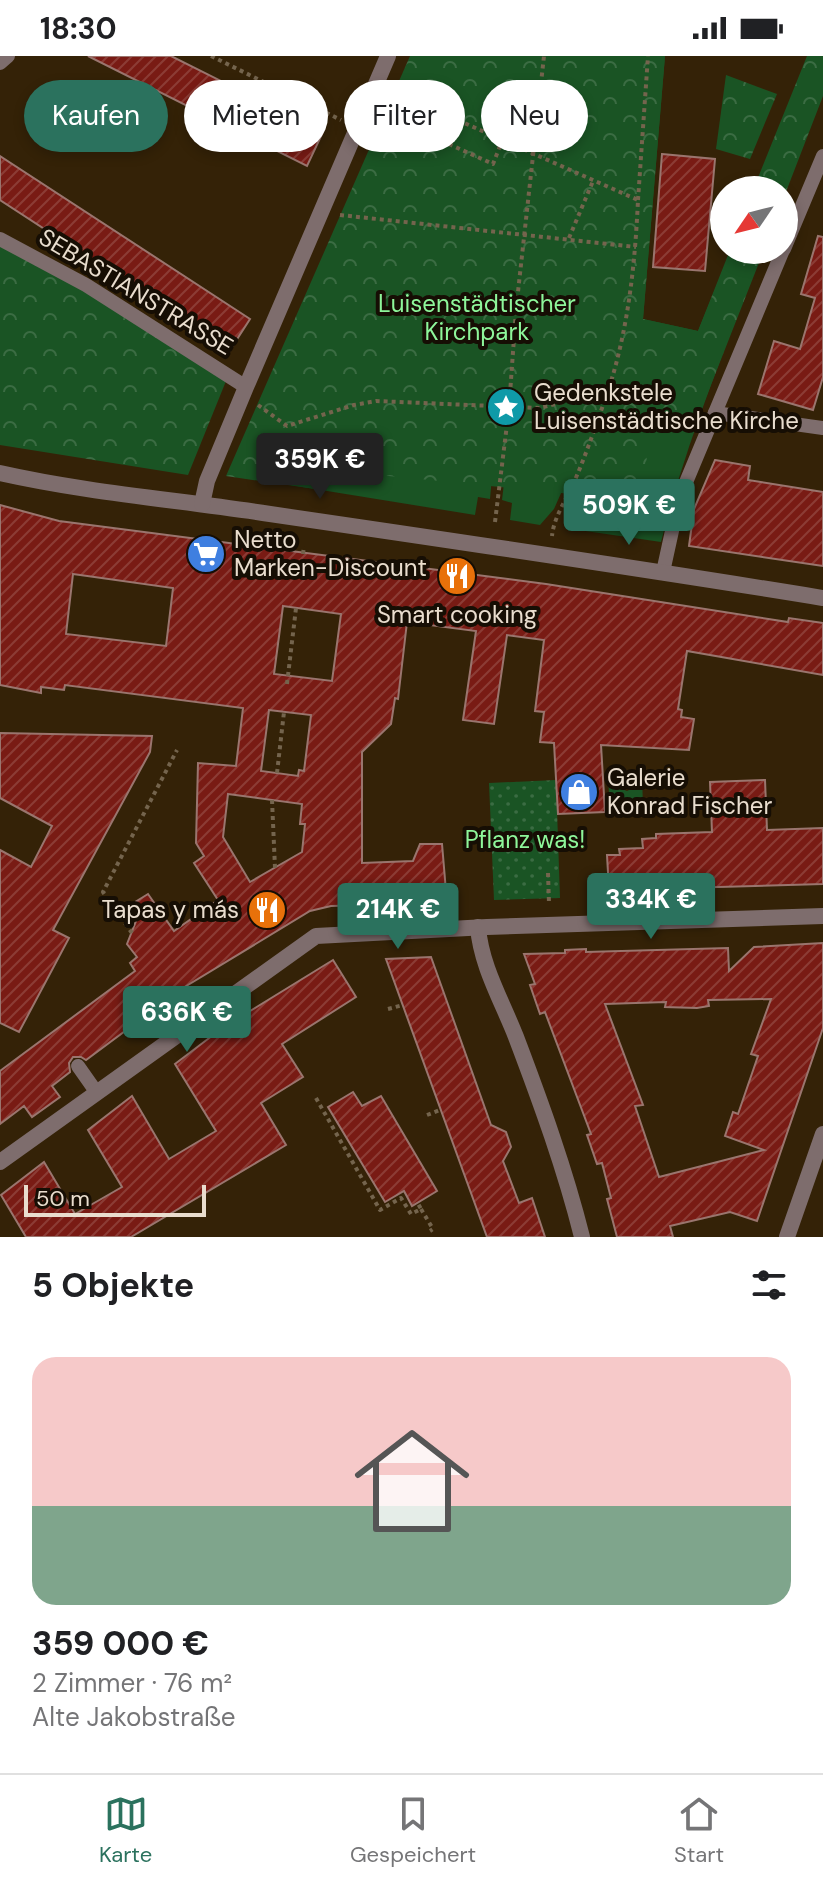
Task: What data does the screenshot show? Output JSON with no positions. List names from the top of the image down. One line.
{"streets":{"street":["SEBASTIANSTRASSE"]},"parks":["Luisenstädtischer Kirchpark","Pflanz was!"],"places":{"place":["Gedenkstele Luisenstädtische Kirche"],"supermarket":["Netto Marken-Discount"],"restaurant":["Smart cooking","Tapas y más"],"shop":["Galerie Konrad Fischer"]},"scale_bar":"50 m","north":"bottom left","page":{"status":"18:30","chip":["Kaufen","Mieten","Filter","Neu"],"price":["359K €","509K €","334K €","214K €","636K €"],"scale":"50 m","heading":"5 Objekte","list":[{"name":"359 000 €","note":"2 Zimmer · 76 m² · Alte Jakobstraße"}],"tabs":["Karte","Gespeichert","Start"]}}
